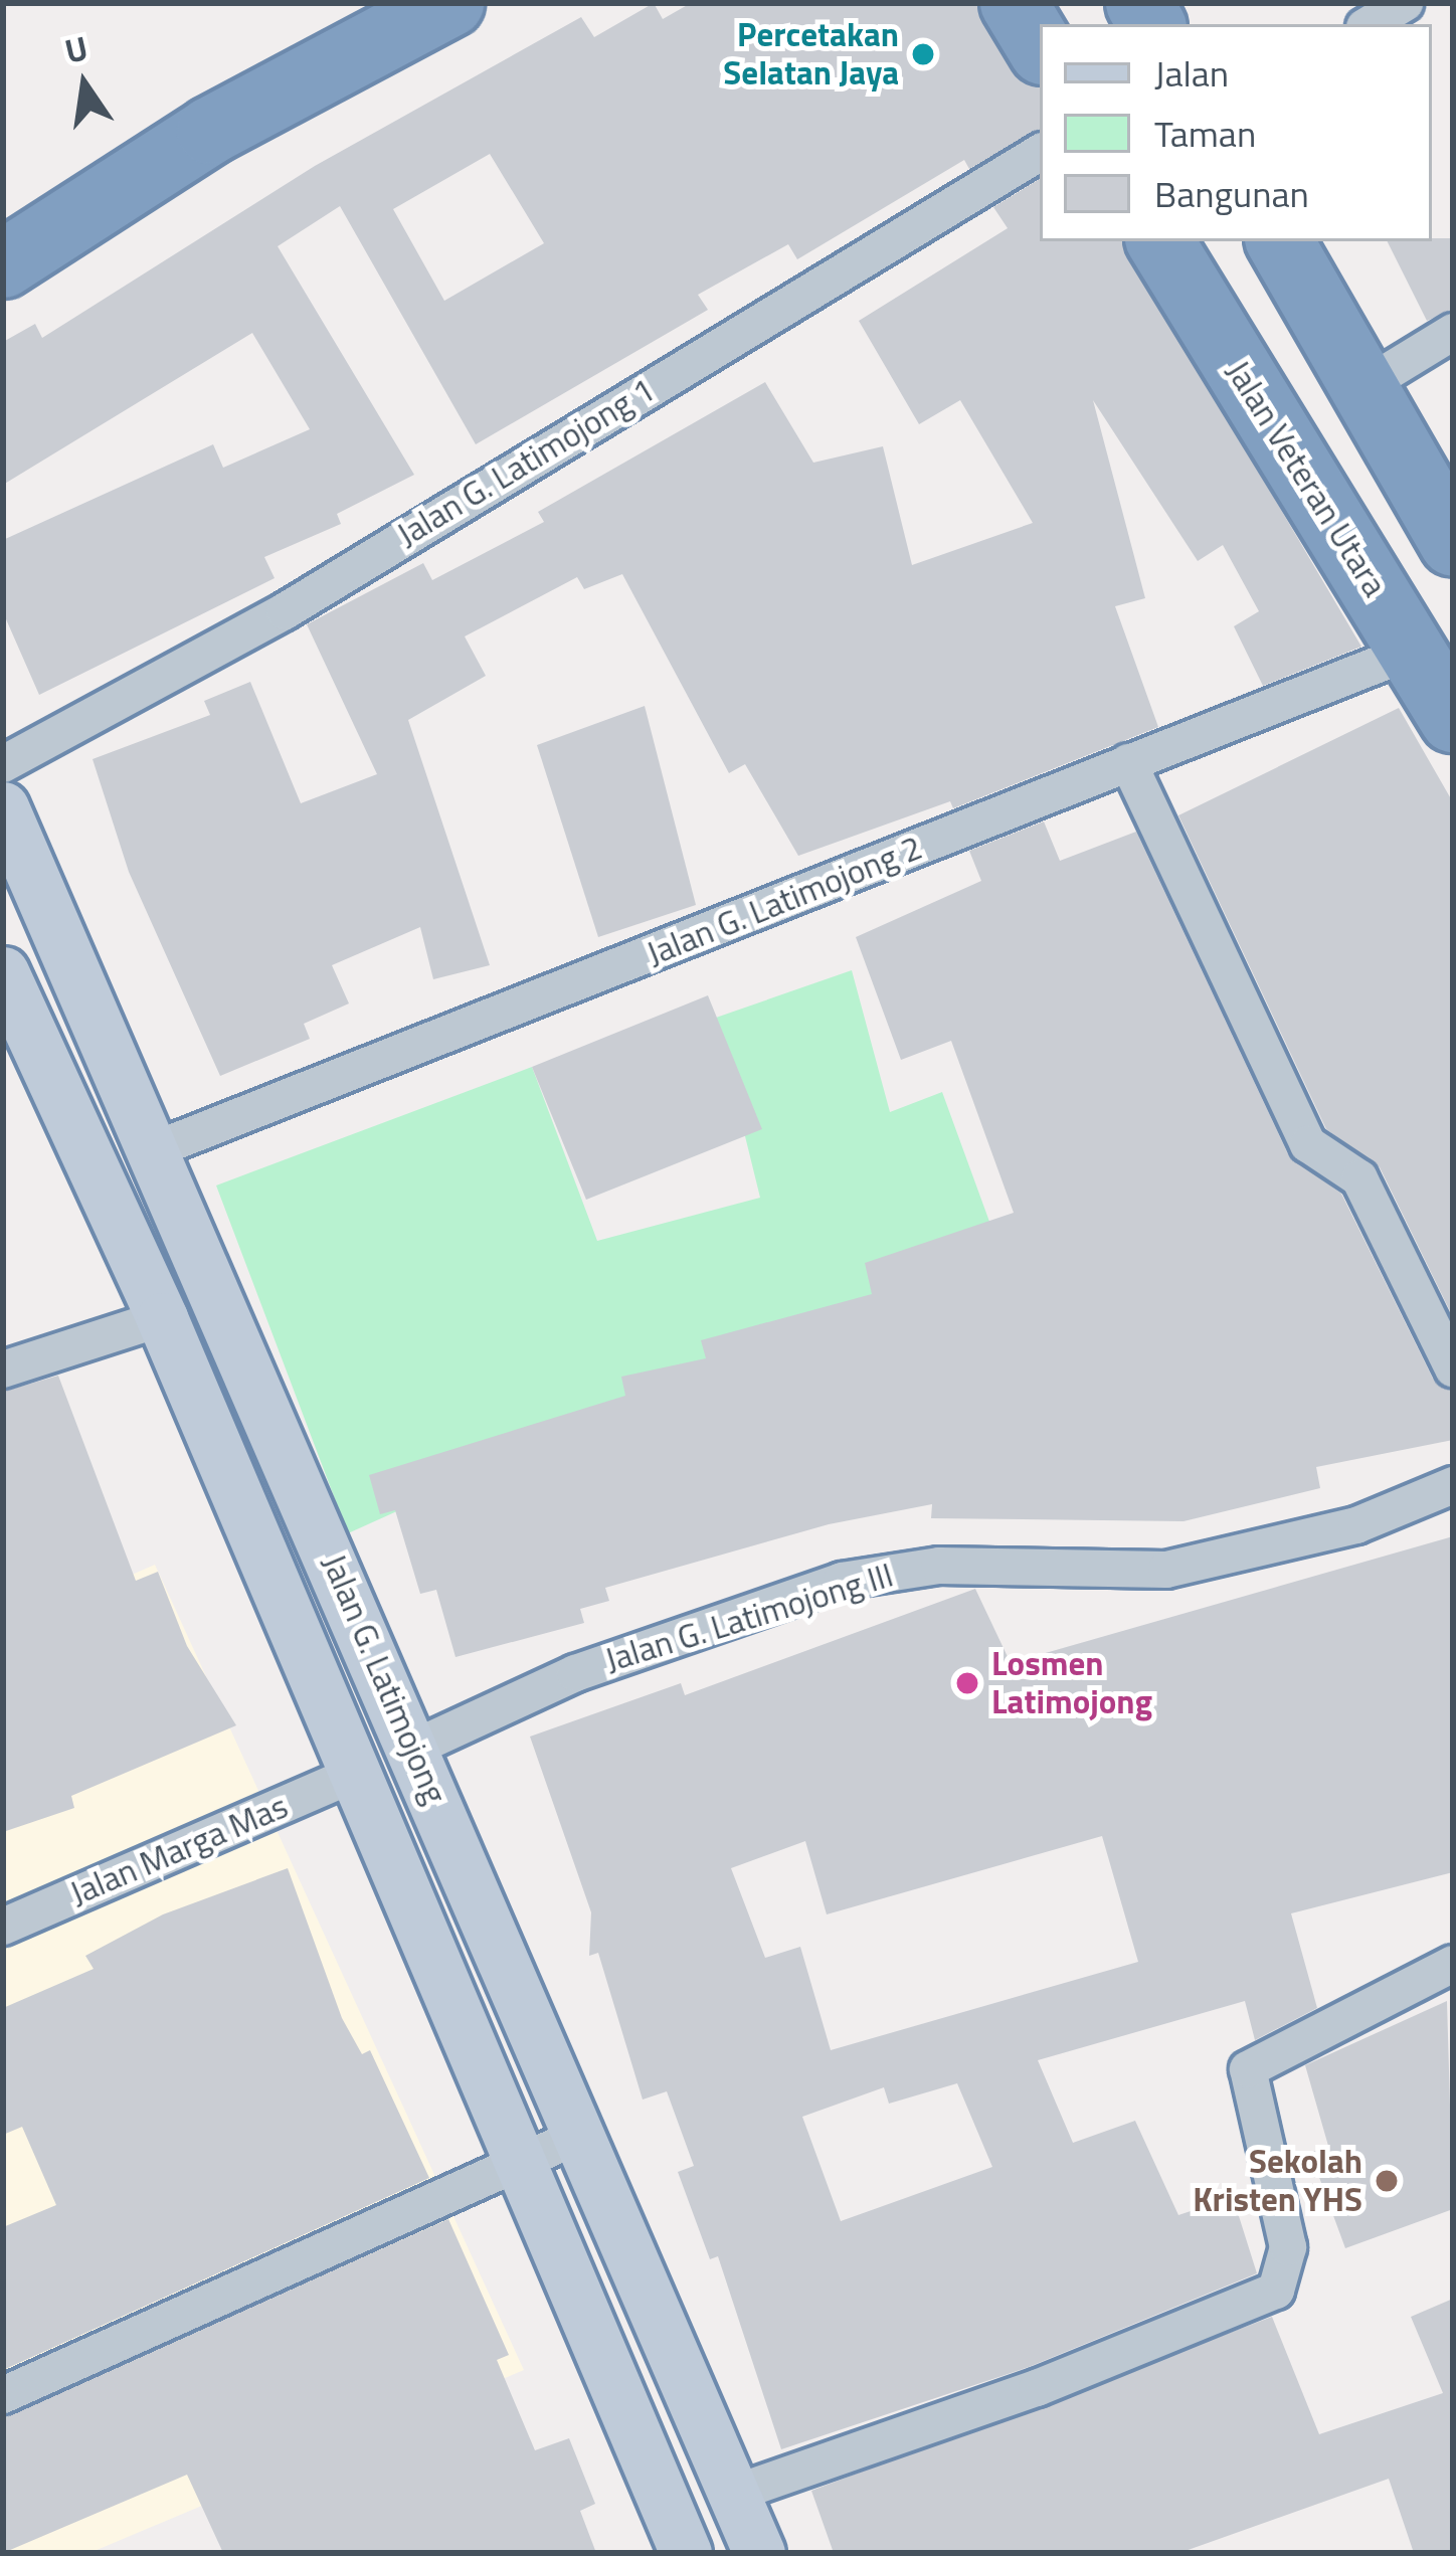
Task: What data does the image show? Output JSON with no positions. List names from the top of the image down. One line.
{"streets":{"highway":["Jalan Veteran Utara"],"main road":["Jalan G. Latimojong"],"street":["Jalan G. Latimojong 1","Jalan G. Latimojong 2","Jalan G. Latimojong III","Jalan Marga Mas"]},"crossings":[["Jalan Veteran Utara","Jalan G. Latimojong 2"],["Jalan G. Latimojong 2","Jalan G. Latimojong"],["Jalan G. Latimojong III","Jalan G. Latimojong"],["Jalan G. Latimojong","Jalan Marga Mas"]],"places":["Percetakan Selatan Jaya","Losmen Latimojong","Sekolah Kristen YHS"],"legend":["Jalan","Taman","Bangunan"],"north":"top"}
